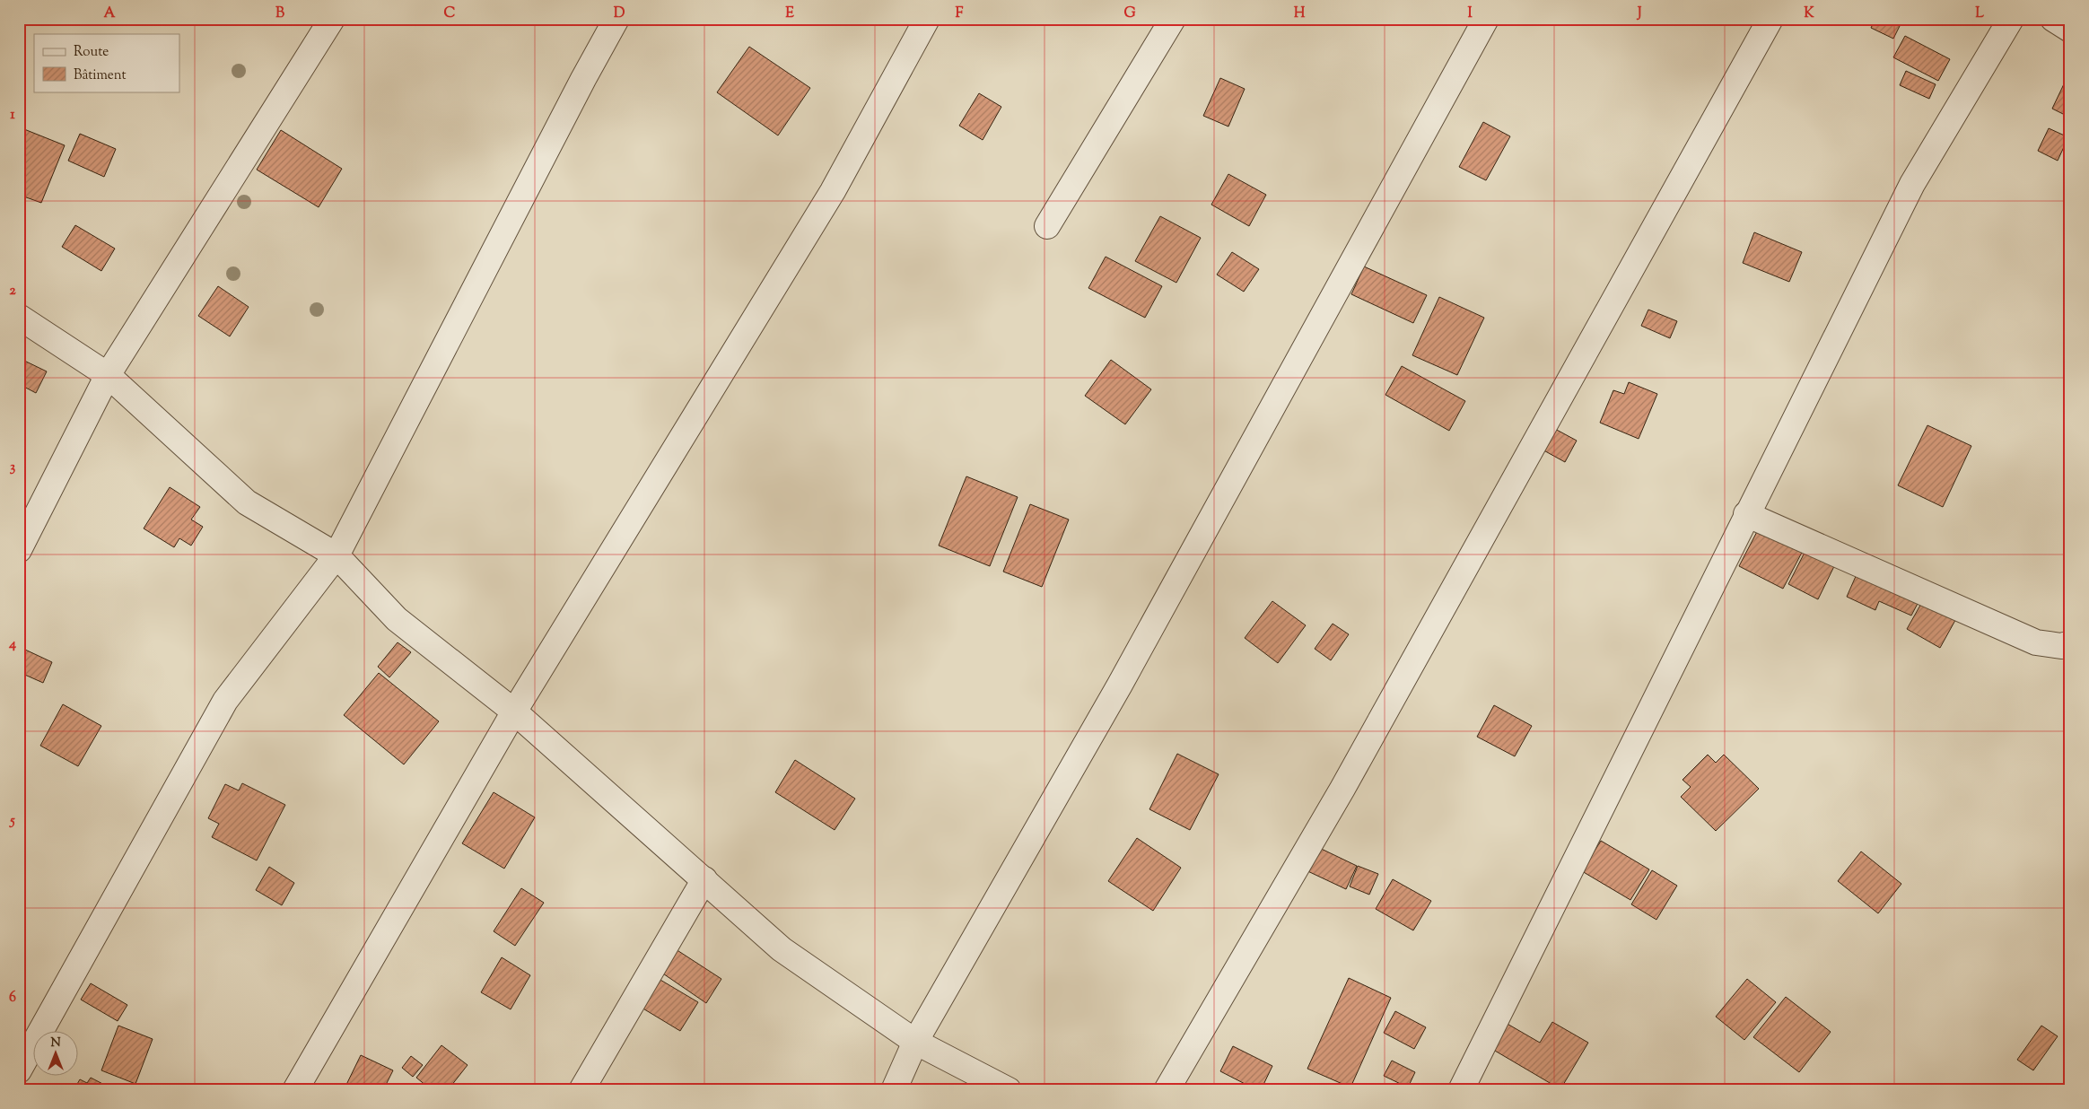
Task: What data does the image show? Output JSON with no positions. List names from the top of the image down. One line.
{"legend":["Route","Bâtiment"],"north":"top","grid":{"columns":["A","B","C","D","E","F","G","H","I","J","K","L"],"rows":["1","2","3","4","5","6"]}}
